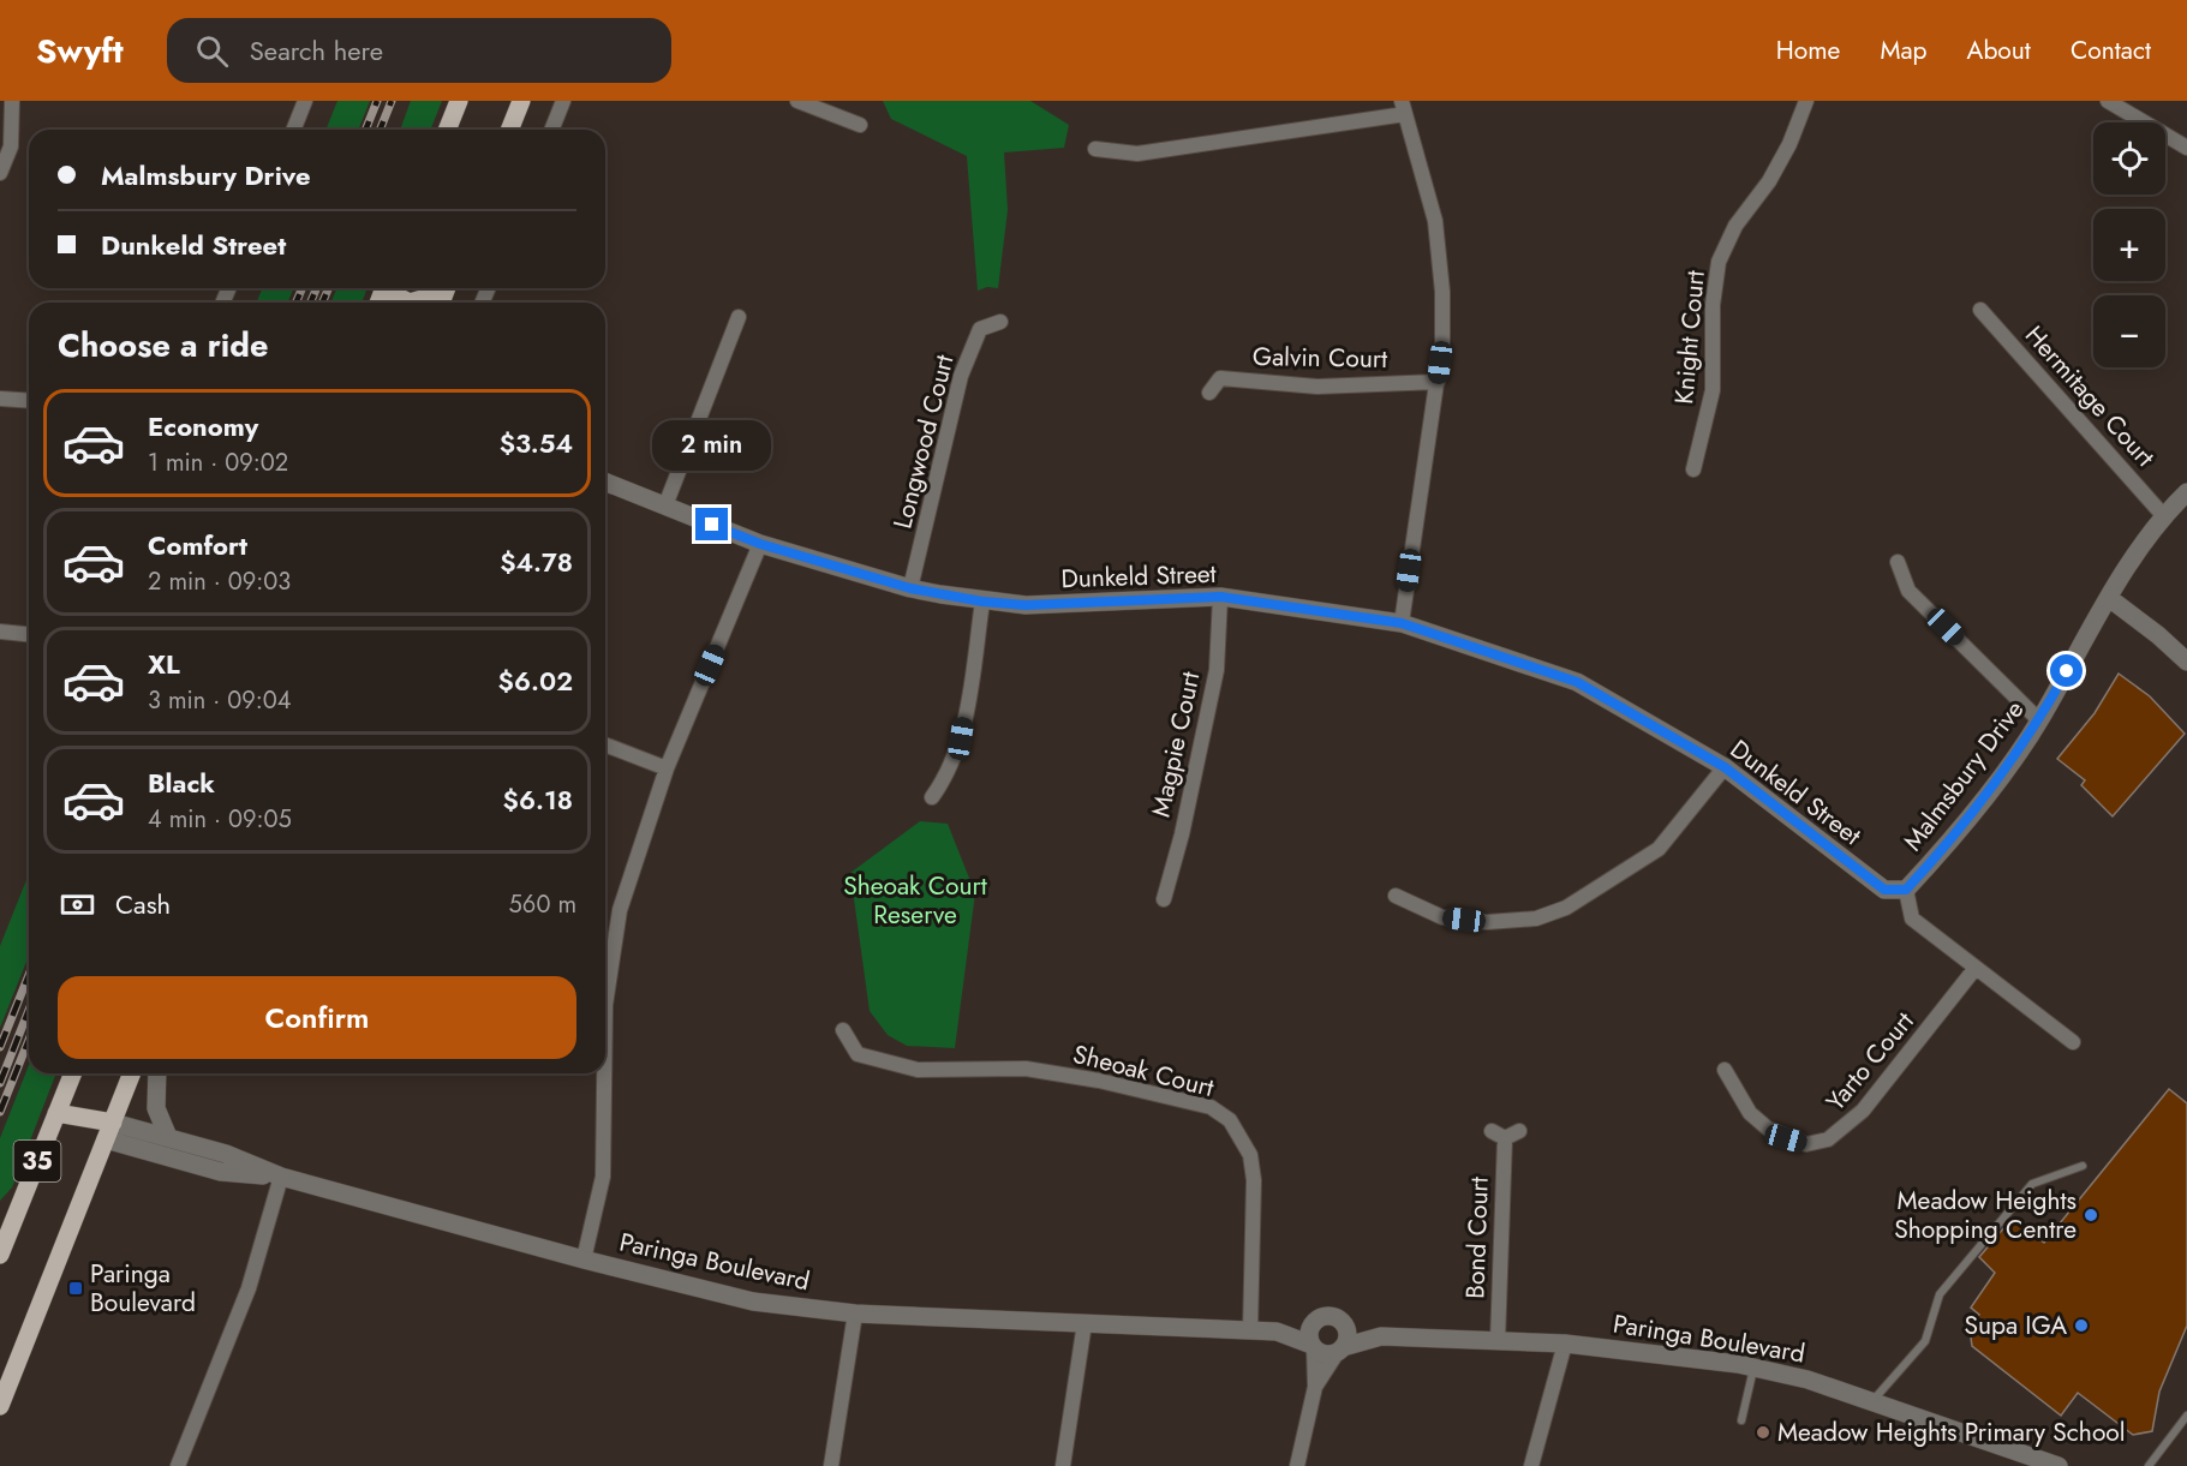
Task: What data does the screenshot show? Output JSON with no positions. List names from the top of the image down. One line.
{"streets":{"main road":["35"],"street":["Knight Court","Galvin Court","Hermitage Court","Longwood Court","Dunkeld Street","Magpie Court","Malmsbury Drive","Yarto Court","Sheoak Court","Bond Court","Paringa Boulevard"]},"crossings":[["Hermitage Court","Malmsbury Drive"],["Longwood Court","Dunkeld Street"],["Dunkeld Street","Magpie Court"],["Dunkeld Street","Malmsbury Drive"],["Sheoak Court","Paringa Boulevard"],["35","Paringa Boulevard"],["Bond Court","Paringa Boulevard"]],"parks":["Sheoak Court Reserve"],"places":{"other":["Meadow Heights Shopping Centre","Supa IGA","Meadow Heights Primary School"],"transit":["Paringa Boulevard"]},"page":{"header":"Swyft","search":"Search here","nav":["Home","Map","About","Contact"],"map_buttons":["+","−"],"banner":["Malmsbury Drive","Dunkeld Street"],"heading":"Choose a ride","list":[{"name":"Economy","note":"1 min · 09:02","value":"$3.54"},{"name":"Comfort","note":"2 min · 09:03","value":"$4.78"},{"name":"XL","note":"3 min · 09:04","value":"$6.02"},{"name":"Black","note":"4 min · 09:05","value":"$6.18"}],"bubble":"2 min","pay":["Cash","560 m"],"buttons":"Confirm"}}
